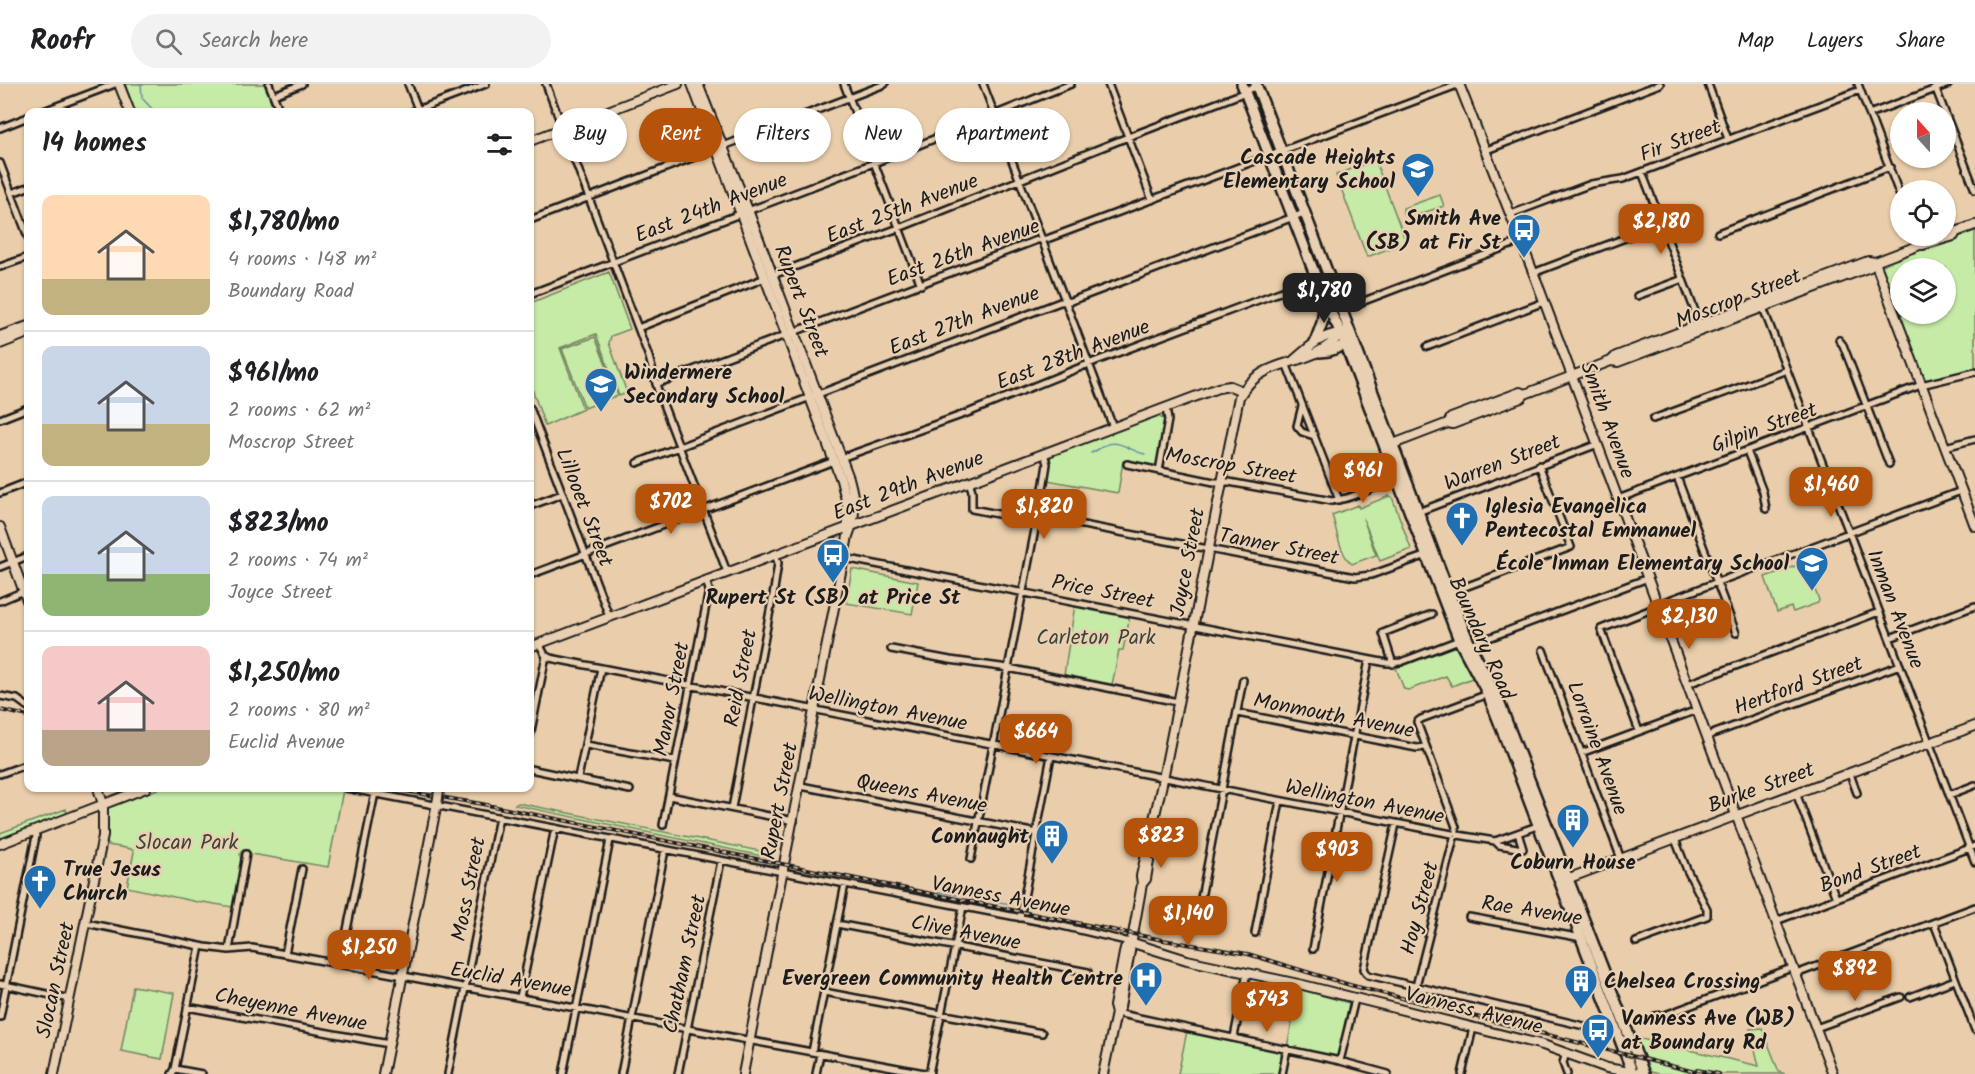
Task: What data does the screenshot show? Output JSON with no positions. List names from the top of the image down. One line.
{"streets":{"main road":["Boundary Road"],"street":["Fir Street","East 24th Avenue","East 25th Avenue","East 26th Avenue","Moscrop Street","Rupert Street","East 27th Avenue","East 28th Avenue","Smith Avenue","Gilpin Street","Warren Street","East 29th Avenue","Lillooet Street","Tanner Street","Joyce Street","Price Street","Inman Avenue","Reid Street","Hertford Street","Manor Street","Wellington Avenue","Monmouth Avenue","Lorraine Avenue","Burke Street","Queens Avenue","Bond Street","Moss Street","Vanness Avenue","Hoy Street","Rae Avenue","Clive Avenue","Chatham Street","Euclid Avenue","Slocan Street","Cheyenne Avenue"]},"crossings":[["Fir Street","Smith Avenue"],["East 24th Avenue","Rupert Street"],["East 25th Avenue","Rupert Street"],["East 25th Avenue","Boundary Road"],["East 26th Avenue","Rupert Street"],["East 26th Avenue","Smith Avenue"],["East 26th Avenue","Boundary Road"],["Moscrop Street","Smith Avenue"],["Moscrop Street","Joyce Street"],["Moscrop Street","Inman Avenue"],["Moscrop Street","Boundary Road"],["Rupert Street","East 27th Avenue"],["Rupert Street","East 28th Avenue"],["Rupert Street","East 29th Avenue"],["Rupert Street","Price Street"],["Rupert Street","Wellington Avenue"],["Rupert Street","Queens Avenue"],["Rupert Street","Vanness Avenue"],["Rupert Street","Euclid Avenue"],["East 27th Avenue","Boundary Road"],["East 28th Avenue","Lillooet Street"],["East 28th Avenue","Boundary Road"],["Smith Avenue","Gilpin Street"],["Smith Avenue","Warren Street"],["Smith Avenue","Hertford Street"],["Smith Avenue","Burke Street"],["Smith Avenue","Bond Street"],["Gilpin Street","Inman Avenue"],["Warren Street","Boundary Road"],["East 29th Avenue","Lillooet Street"],["East 29th Avenue","Tanner Street"],["East 29th Avenue","Joyce Street"],["East 29th Avenue","Reid Street"],["East 29th Avenue","Manor Street"],["Tanner Street","Joyce Street"],["Tanner Street","Boundary Road"],["Joyce Street","Price Street"],["Joyce Street","Wellington Avenue"],["Joyce Street","Vanness Avenue"],["Inman Avenue","Hertford Street"],["Inman Avenue","Burke Street"],["Inman Avenue","Bond Street"],["Boundary Road","Wellington Avenue"],["Boundary Road","Monmouth Avenue"],["Boundary Road","Burke Street"],["Boundary Road","Vanness Avenue"],["Boundary Road","Rae Avenue"],["Reid Street","Wellington Avenue"],["Manor Street","Wellington Avenue"],["Wellington Avenue","Vanness Avenue"],["Wellington Avenue","Hoy Street"],["Lorraine Avenue","Burke Street"],["Moss Street","Vanness Avenue"],["Moss Street","Euclid Avenue"],["Vanness Avenue","Hoy Street"],["Vanness Avenue","Chatham Street"],["Chatham Street","Euclid Avenue"],["Euclid Avenue","Slocan Street"]],"parks":["Carleton Park","Slocan Park"],"places":{"school or university":["Cascade Heights Elementary School","Windermere Secondary School","École Inman Elementary School"],"bus stop":["Smith Ave (SB) at Fir St","Rupert St (SB) at Price St","Vanness Ave (WB) at Boundary Rd"],"church":["Iglesia Evangelica Pentecostal Emmanuel","True Jesus Church"],"building":["Coburn House","Connaught","Chelsea Crossing"],"hospital":["Evergreen Community Health Centre"]},"north":"top","page":{"header":"Roofr","search":"Search here","nav":["Map","Layers","Share"],"chip":["Buy","Rent","Filters","New","Apartment"],"heading":"14 homes","list":[{"name":"$1,780/mo","note":"4 rooms · 148 m² · Boundary Road"},{"name":"$961/mo","note":"2 rooms · 62 m² · Moscrop Street"},{"name":"$823/mo","note":"2 rooms · 74 m² · Joyce Street"},{"name":"$1,250/mo","note":"2 rooms · 80 m² · Euclid Avenue"}],"price":["$2,180","$1,780","$961","$1,460","$702","$1,820","$2,130","$664","$823","$903","$1,140","$1,250","$892","$743"]}}
